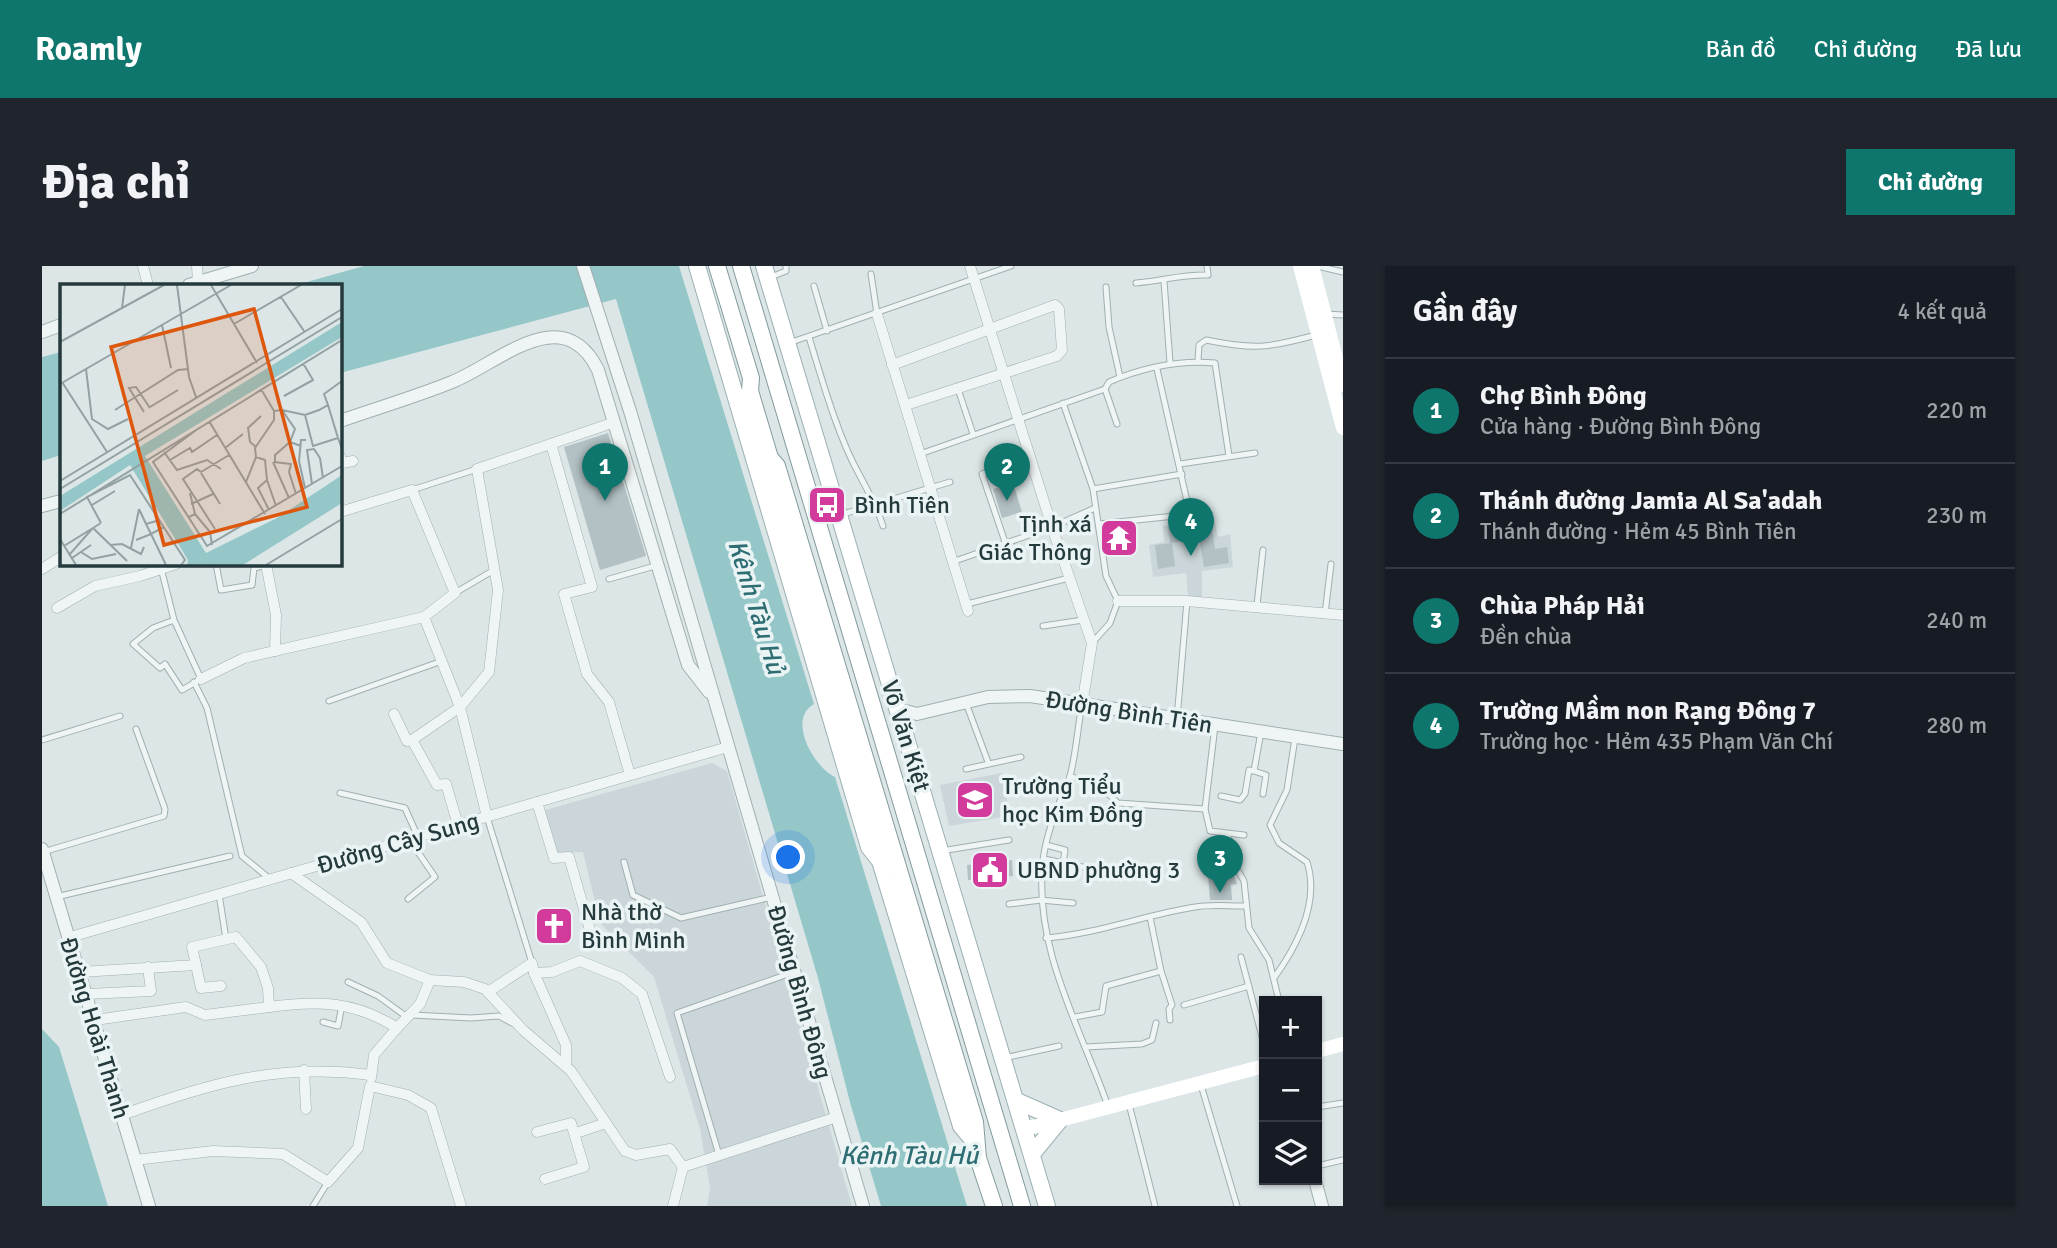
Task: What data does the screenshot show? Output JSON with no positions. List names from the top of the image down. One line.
{"streets":{"main road":["Võ Văn Kiệt"],"street":["Đường Bình Tiên","Đường Cây Sung","Đường Bình Đông","Đường Hoài Thanh"]},"crossings":[["Đường Bình Tiên","Võ Văn Kiệt"],["Đường Cây Sung","Đường Bình Đông"],["Đường Cây Sung","Đường Hoài Thanh"]],"water":["Kênh Tàu Hủ"],"places":{"bus stop":["Bình Tiên"],"temple":["Tịnh xá Giác Thông"],"school or university":["Trường Tiểu học Kim Đồng"],"public building":["UBND phường 3"],"church":["Nhà thờ Bình Minh"]},"page":{"header":"Roamly","nav":["Bản đồ","Chỉ đường","Đã lưu"],"buttons":"Chỉ đường","title":"Địa chỉ","heading":["Gần đây","4 kết quả"],"list":[{"mark":"1","name":"Chợ Bình Đông","note":"Cửa hàng · Đường Bình Đông","value":"220 m"},{"mark":"2","name":"Thánh đường Jamia Al Sa'adah","note":"Thánh đường · Hẻm 45 Bình Tiên","value":"230 m"},{"mark":"3","name":"Chùa Pháp Hải","note":"Đền chùa","value":"240 m"},{"mark":"4","name":"Trường Mầm non Rạng Đông 7","note":"Trường học · Hẻm 435 Phạm Văn Chí","value":"280 m"}],"pins":["1","2","4","3"],"map_buttons":["+","−"]}}
